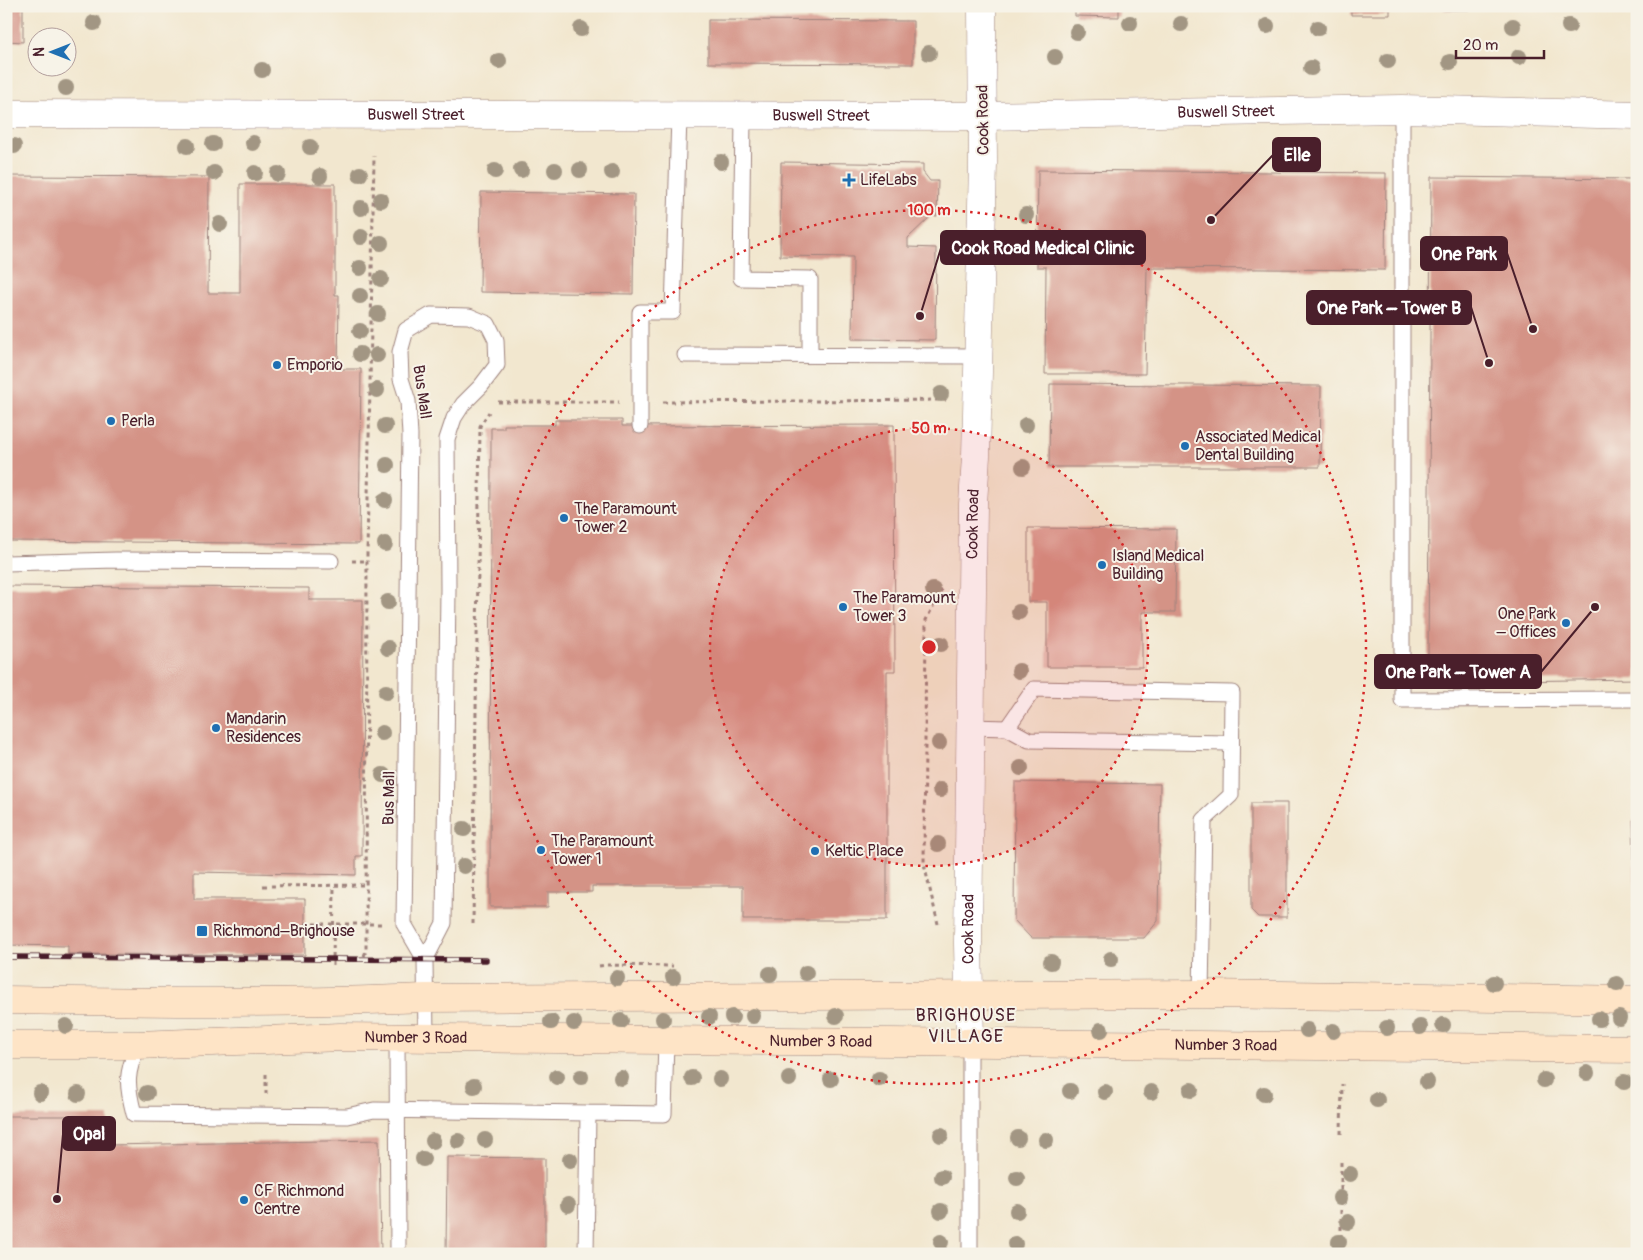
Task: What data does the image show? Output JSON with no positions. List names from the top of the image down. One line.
{"streets":{"main road":["Number 3 Road"],"street":["Buswell Street","Cook Road"],"lane":["Bus Mall"]},"crossings":[["Buswell Street","Cook Road"],["Cook Road","Number 3 Road"],["Bus Mall","Number 3 Road"]],"districts":["BRIGHOUSE VILLAGE"],"places":{"health":["LifeLabs"],"other":["Elle","Cook Road Medical Clinic","One Park","One Park – Tower B","Emporio","Perla","Associated Medical Dental Building","The Paramount Tower 2","Island Medical Building","The Paramount Tower 3","One Park – Tower A","One Park – Offices","Mandarin Residences","The Paramount Tower 1","Keltic Place","Opal","CF Richmond Centre"],"transit":["Richmond–Brighouse"]},"scale_bar":"20 m","north":"left","rings":["100 m","50 m"]}
